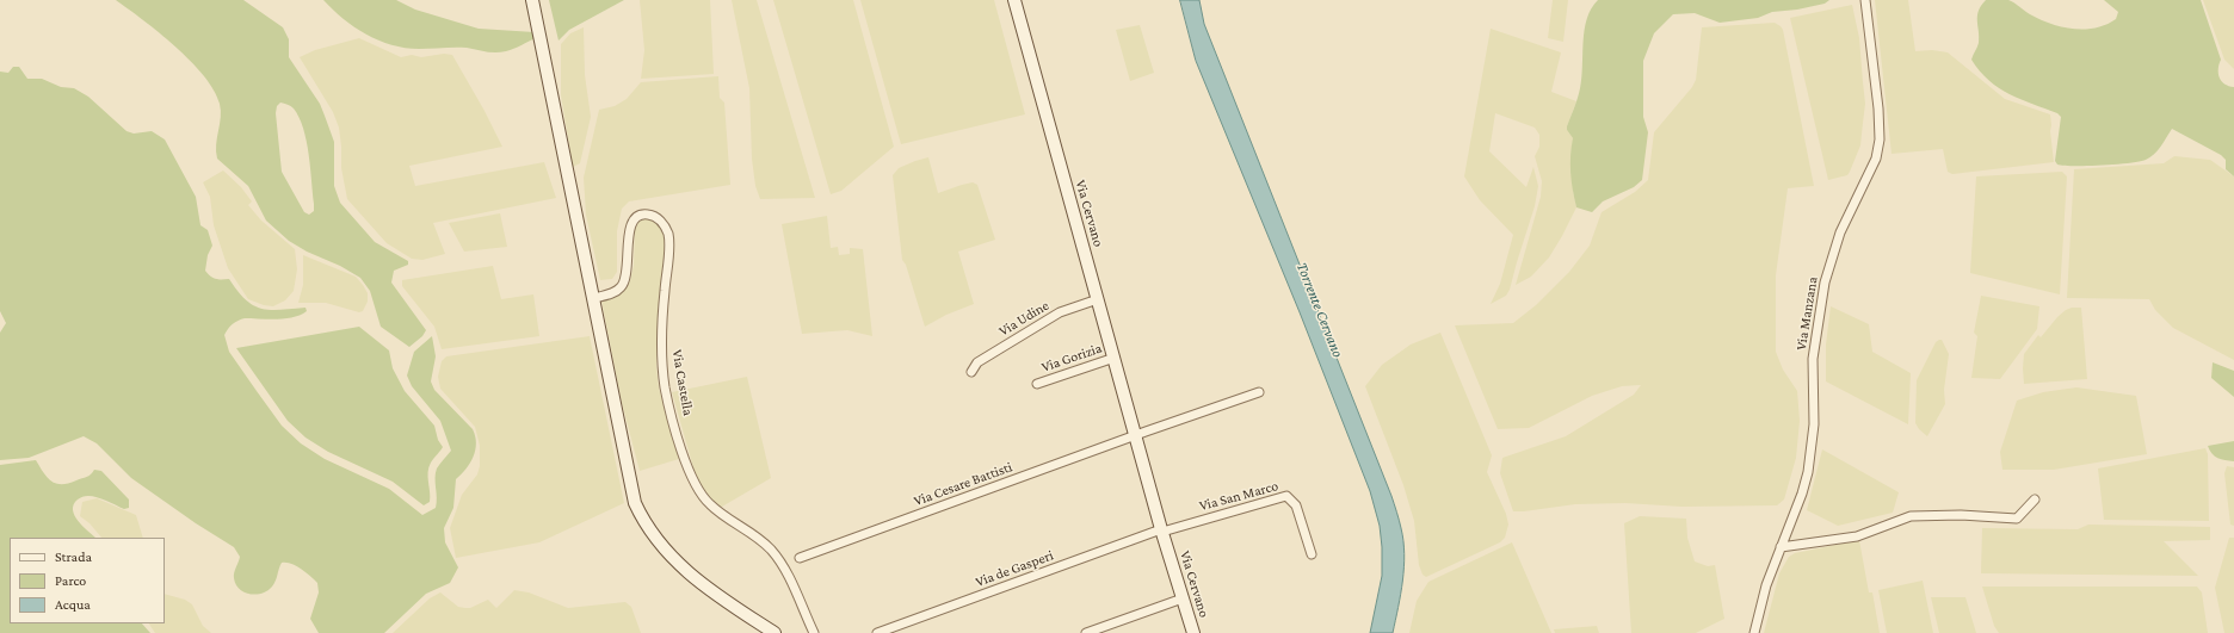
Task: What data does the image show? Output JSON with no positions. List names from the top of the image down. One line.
{"streets":{"main road":["Via Cervano"],"street":["Via Manzana","Via Udine","Via Gorizia","Via Castella","Via Cesare Battisti","Via San Marco","Via de Gasperi"]},"crossings":[["Via Cervano","Via Udine"],["Via Cervano","Via Gorizia"],["Via Cervano","Via Cesare Battisti"],["Via Cervano","Via San Marco"],["Via Cervano","Via de Gasperi"],["Via San Marco","Via de Gasperi"]],"water":["Torrente Cervano"],"legend":["Strada","Parco","Acqua"]}
